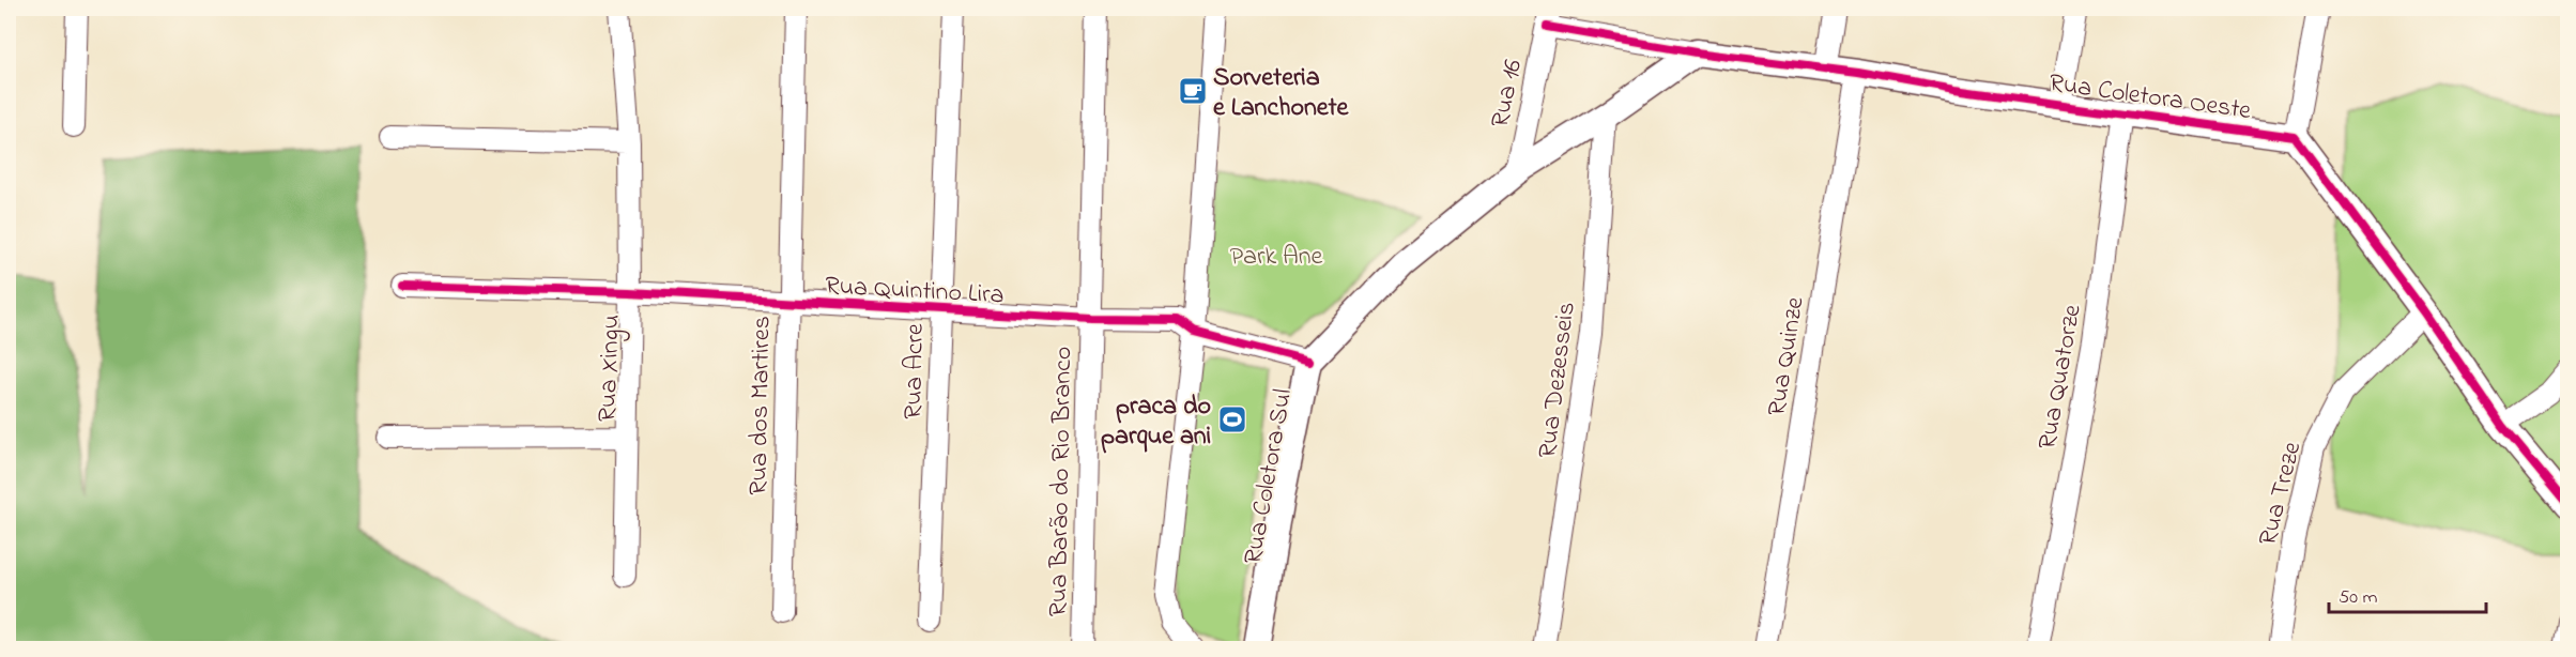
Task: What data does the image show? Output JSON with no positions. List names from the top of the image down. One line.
{"streets":{"street":["Rua 16","Rua Coletora Oeste","Rua Quintino Lira","Rua Quinze","Rua Xingu","Rua Acre","Rua Quatorze","Rua Dezesseis","Rua dos Martires","Rua Coletora Sul","Rua Barão do Rio Branco","Rua Treze"]},"crossings":[["Rua 16","Rua Coletora Oeste"],["Rua 16","Rua Coletora Sul"],["Rua Coletora Oeste","Rua Quinze"],["Rua Coletora Oeste","Rua Quatorze"],["Rua Coletora Oeste","Rua Coletora Sul"],["Rua Quintino Lira","Rua Xingu"],["Rua Quintino Lira","Rua Acre"],["Rua Quintino Lira","Rua dos Martires"],["Rua Quintino Lira","Rua Coletora Sul"],["Rua Quintino Lira","Rua Barão do Rio Branco"],["Rua Dezesseis","Rua Coletora Sul"]],"parks":["Park Ane"],"places":{"cafe":["Sorveteria e Lanchonete"],"sports":["praca do parque ani"]},"scale_bar":"50 m"}
